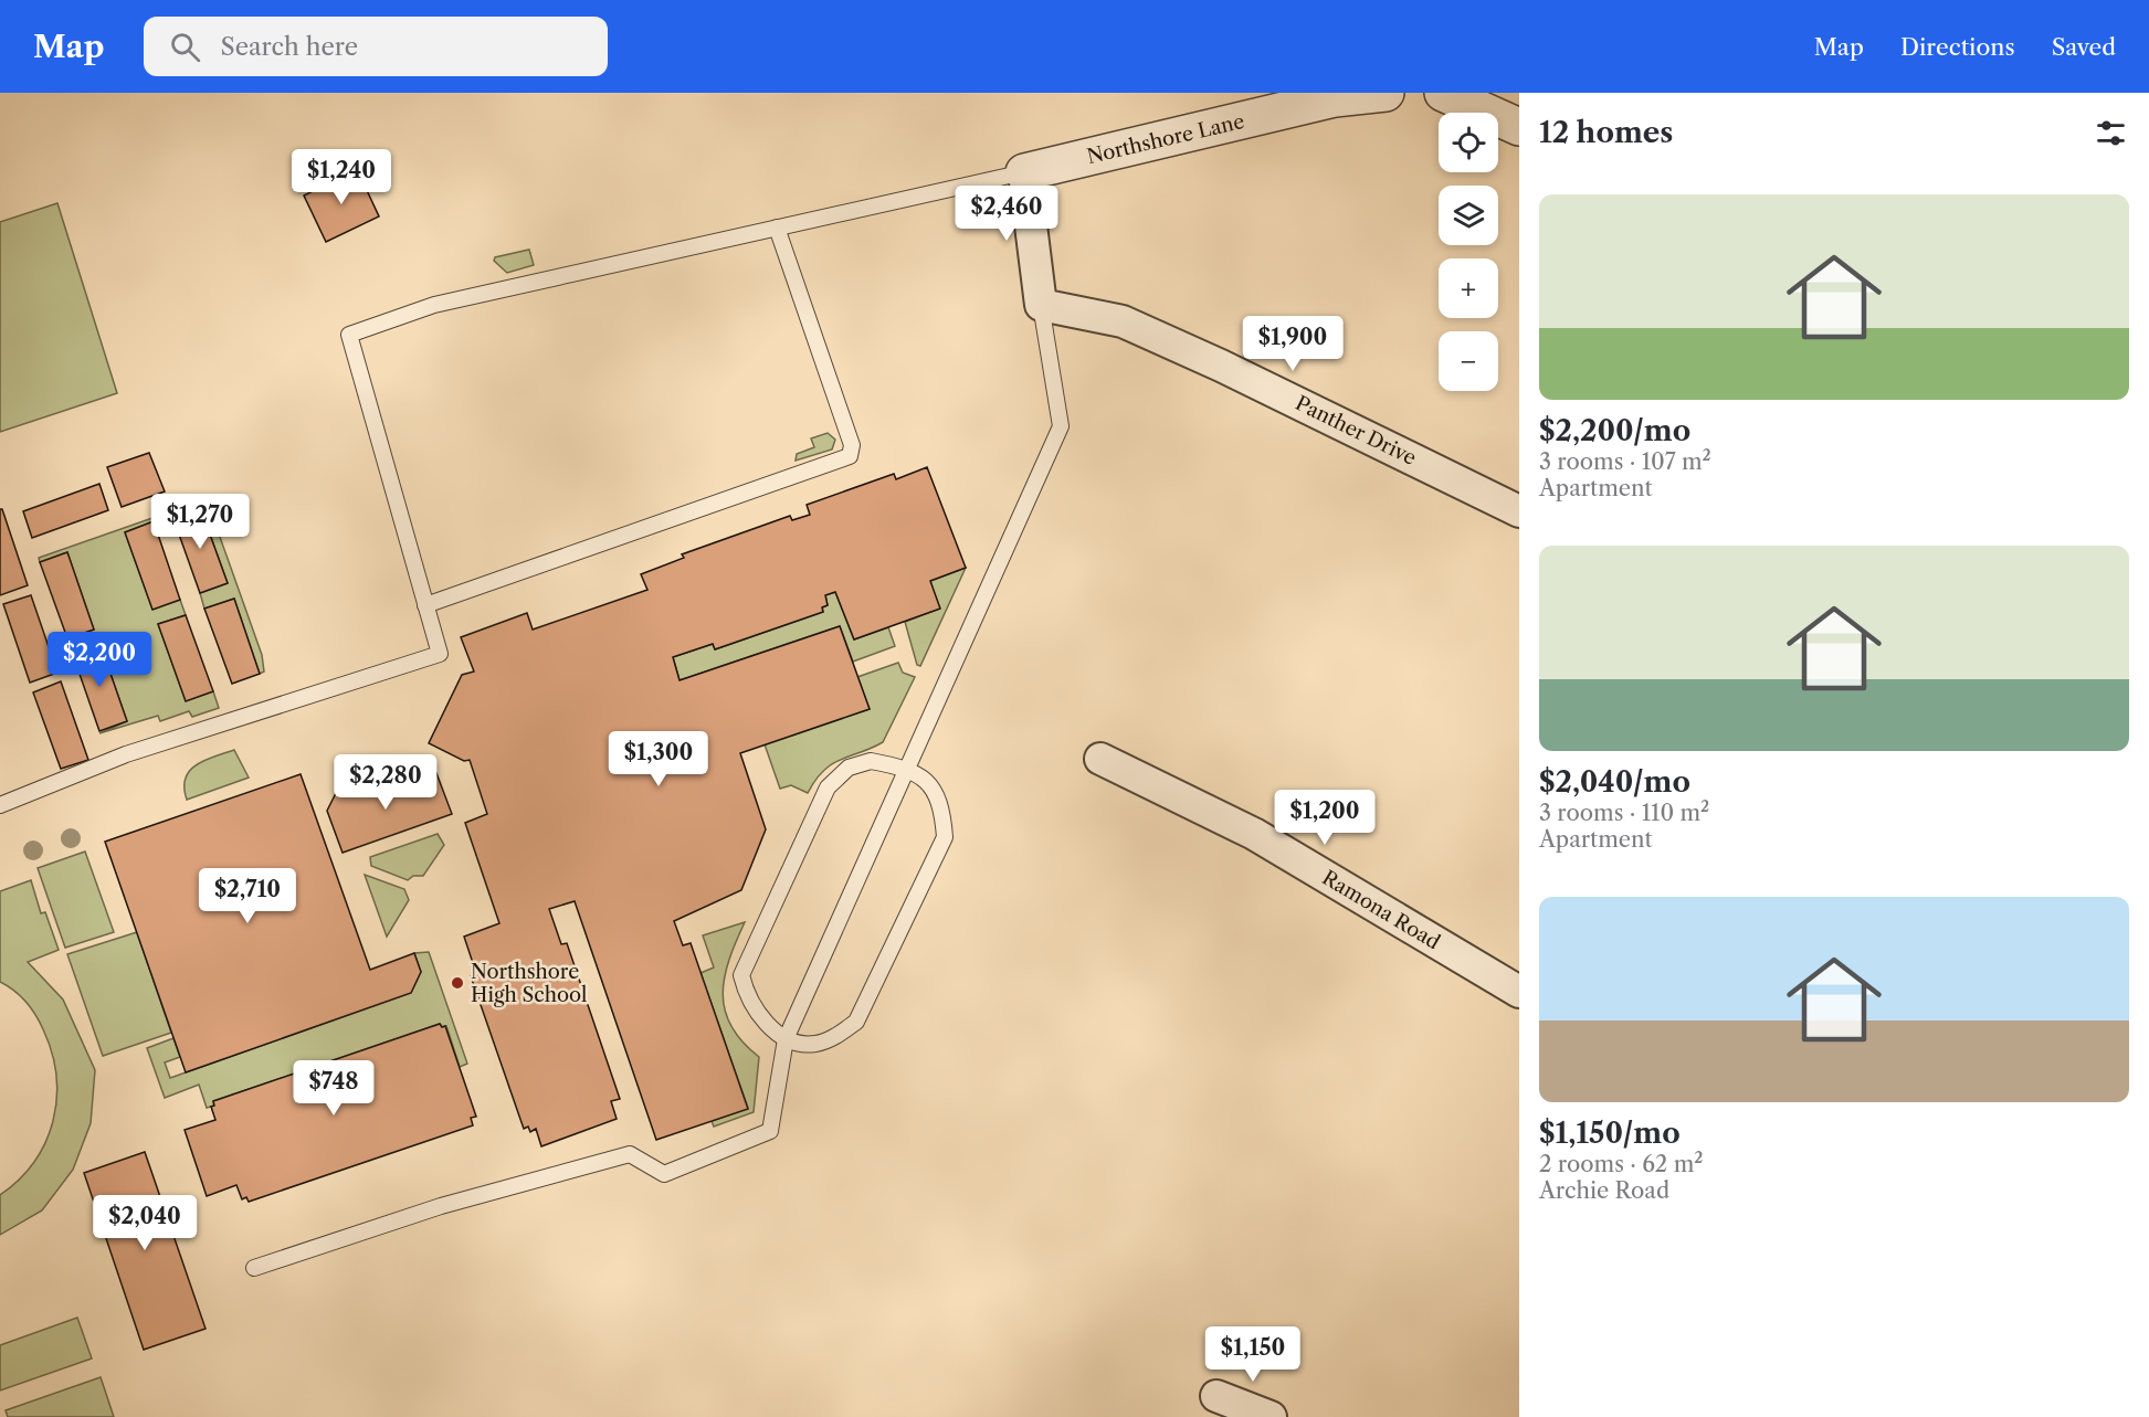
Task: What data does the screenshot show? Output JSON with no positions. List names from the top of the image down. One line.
{"streets":{"street":["Northshore Lane","Panther Drive","Ramona Road"]},"places":["Northshore High School"],"page":{"header":"Map","search":"Search here","nav":["Map","Directions","Saved"],"heading":"12 homes","map_buttons":["+","−"],"price":["$1,240","$2,460","$1,900","$1,270","$2,200","$1,300","$2,280","$1,200","$2,710","$748","$2,040","$1,150"],"list":[{"name":"$2,200/mo","note":"3 rooms · 107 m² · Apartment"},{"name":"$2,040/mo","note":"3 rooms · 110 m² · Apartment"},{"name":"$1,150/mo","note":"2 rooms · 62 m² · Archie Road"}]}}
